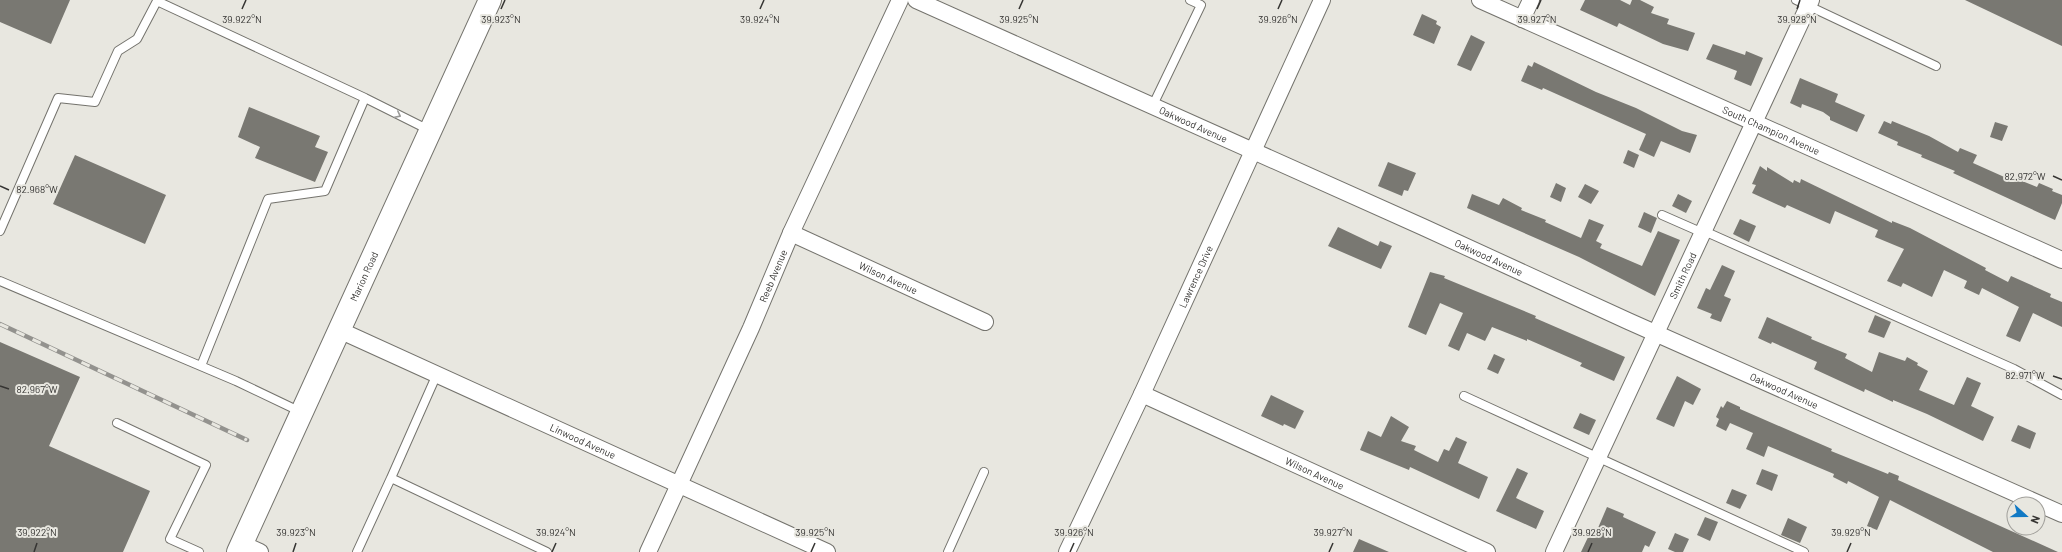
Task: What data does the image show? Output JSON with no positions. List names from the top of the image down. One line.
{"streets":{"street":["Oakwood Avenue","South Champion Avenue","Reeb Avenue","Marion Road","Smith Road","Wilson Avenue","Lawrence Drive","Linwood Avenue"]},"crossings":[["Oakwood Avenue","Smith Road"],["Oakwood Avenue","Lawrence Drive"],["South Champion Avenue","Smith Road"],["Reeb Avenue","Wilson Avenue"],["Reeb Avenue","Linwood Avenue"],["Marion Road","Linwood Avenue"],["Wilson Avenue","Lawrence Drive"]],"north":"right","coordinates":["39.927°N","39.928°N","39.922°N","39.923°N","39.924°N","39.925°N","39.926°N","82.972°W","82.968°W","82.971°W","82.967°W","39.929°N"]}
